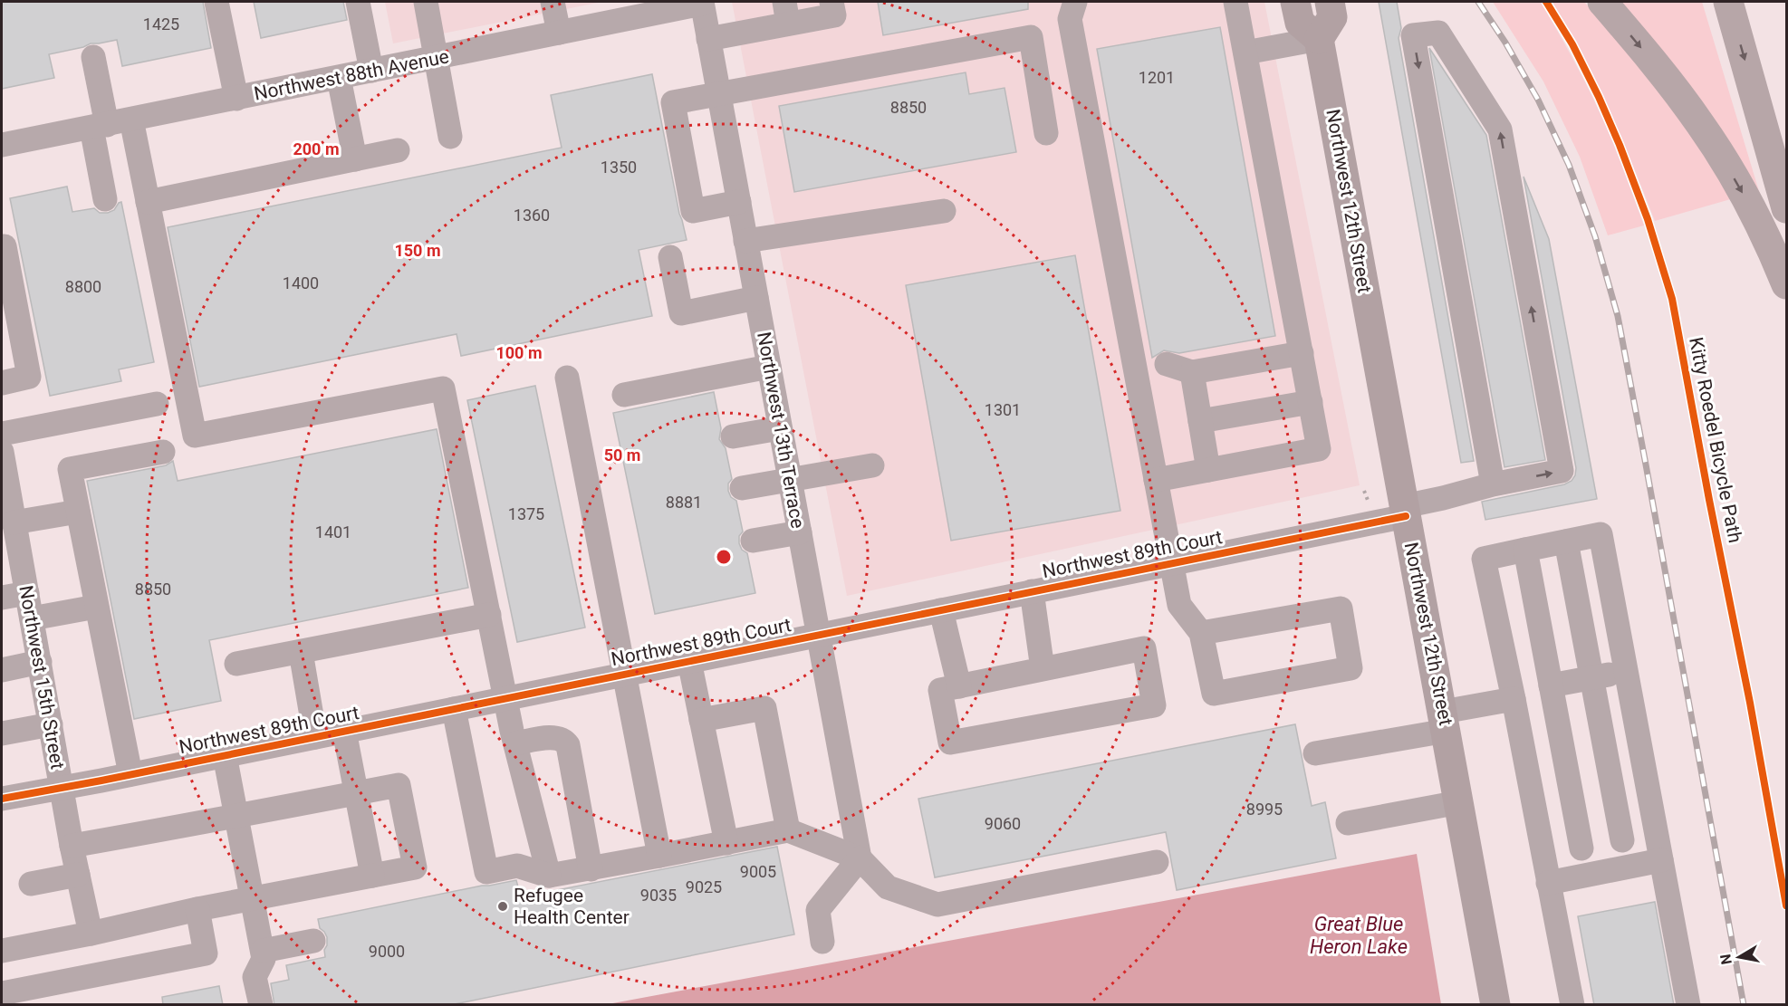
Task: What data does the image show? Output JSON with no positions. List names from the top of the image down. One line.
{"streets":{"main road":["Northwest 12th Street"],"street":["Northwest 88th Avenue","Northwest 13th Terrace","Northwest 89th Court","Northwest 15th Street"],"cycle path":["Kitty Roedel Bicycle Path"]},"crossings":[["Northwest 88th Avenue","Northwest 13th Terrace"],["Northwest 12th Street","Northwest 89th Court"],["Northwest 13th Terrace","Northwest 89th Court"],["Northwest 89th Court","Northwest 15th Street"]],"water":["Great Blue Heron Lake"],"places":["Refugee Health Center"],"house_numbers":["1425","1201","8850","1350","1360","1400","8800","1301","8881","1375","1401","8850","8995","9060","9005","9025","9035","9000"],"north":"left","rings":["200 m","150 m","100 m","50 m"]}
